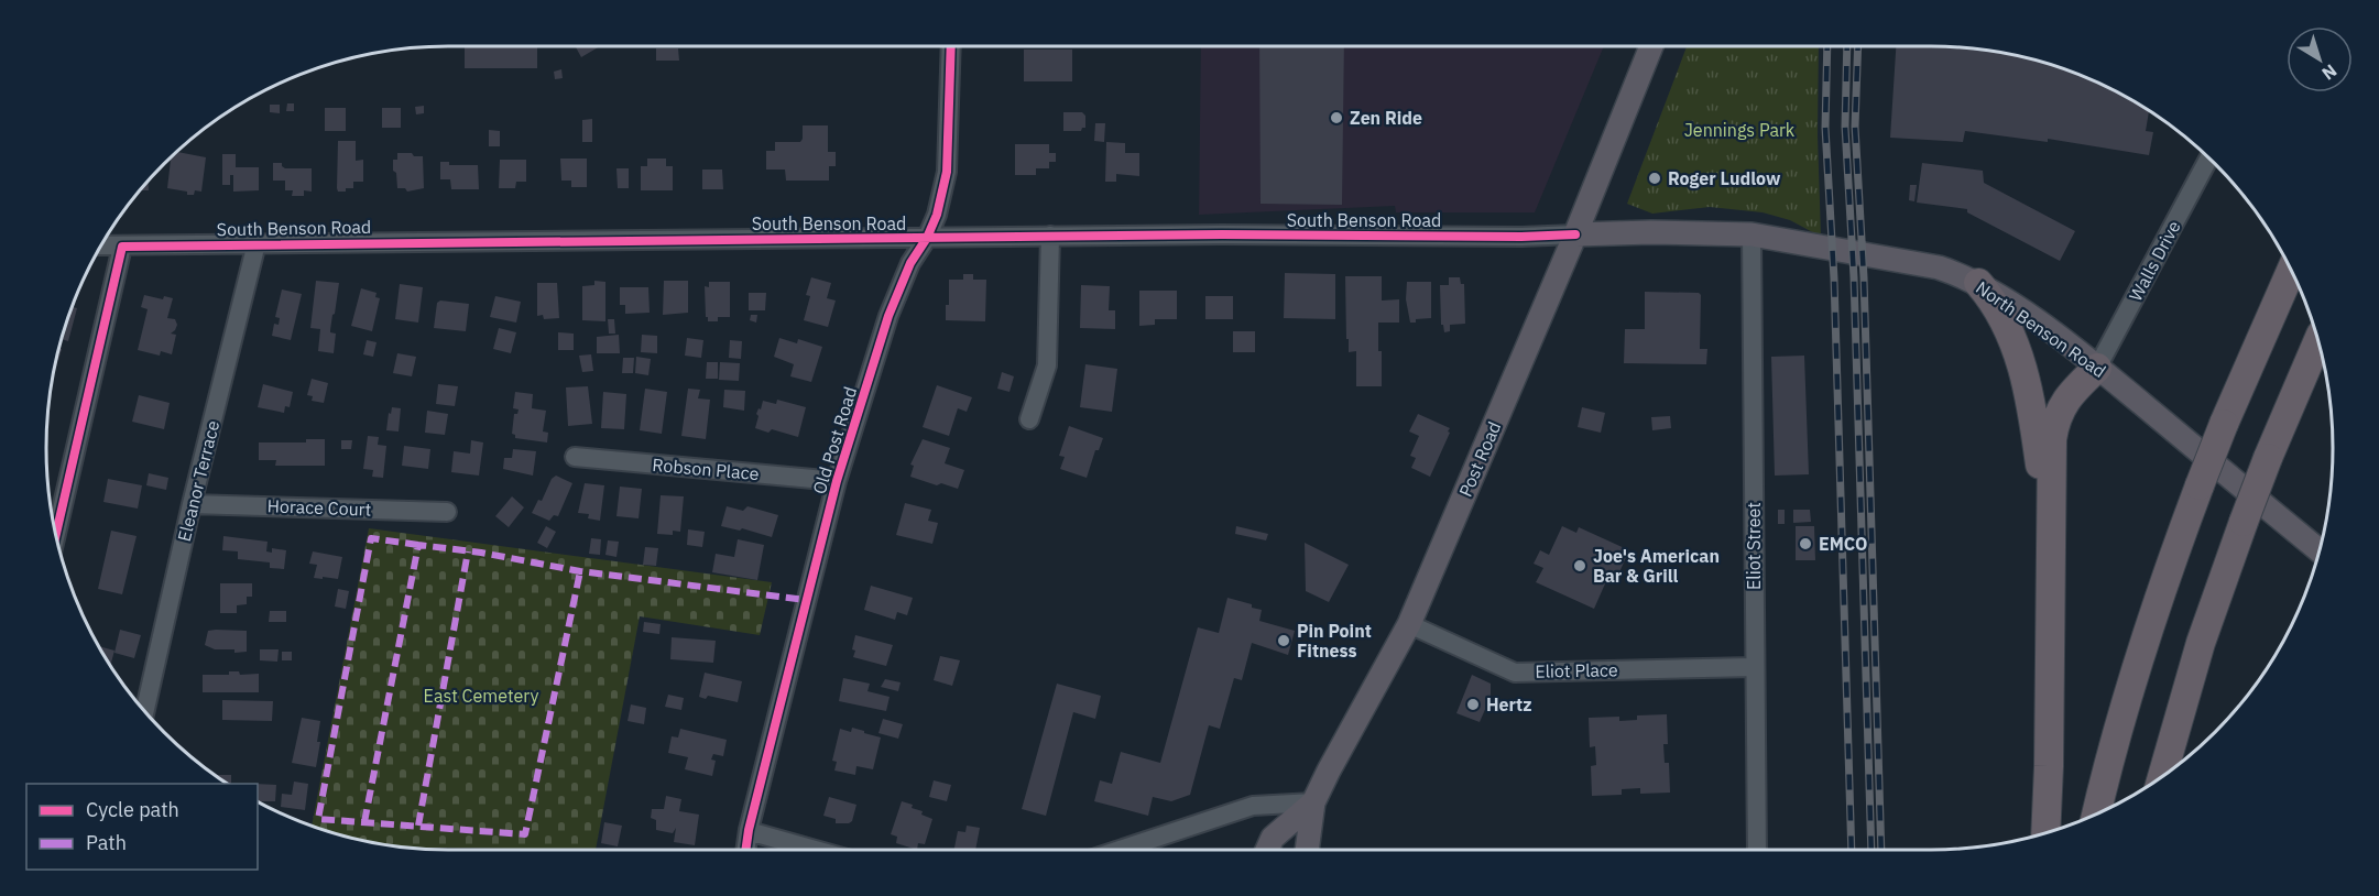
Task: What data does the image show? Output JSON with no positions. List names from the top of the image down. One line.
{"streets":{"main road":["North Benson Road","Post Road"],"street":["South Benson Road","Walls Drive","Old Post Road","Robson Place","Eleanor Terrace","Horace Court","Eliot Street","Eliot Place"]},"crossings":[["South Benson Road","North Benson Road"],["South Benson Road","Old Post Road"],["South Benson Road","Post Road"],["South Benson Road","Eleanor Terrace"],["Walls Drive","North Benson Road"],["North Benson Road","Post Road"],["North Benson Road","Eliot Street"],["Old Post Road","Robson Place"],["Post Road","Eliot Place"],["Eleanor Terrace","Horace Court"],["Eliot Street","Eliot Place"]],"parks":["Jennings Park","East Cemetery"],"places":["Zen Ride","Roger Ludlow","EMCO","Joe's American Bar & Grill","Pin Point Fitness","Hertz"],"legend":["Cycle path","Path"],"north":"bottom right"}
